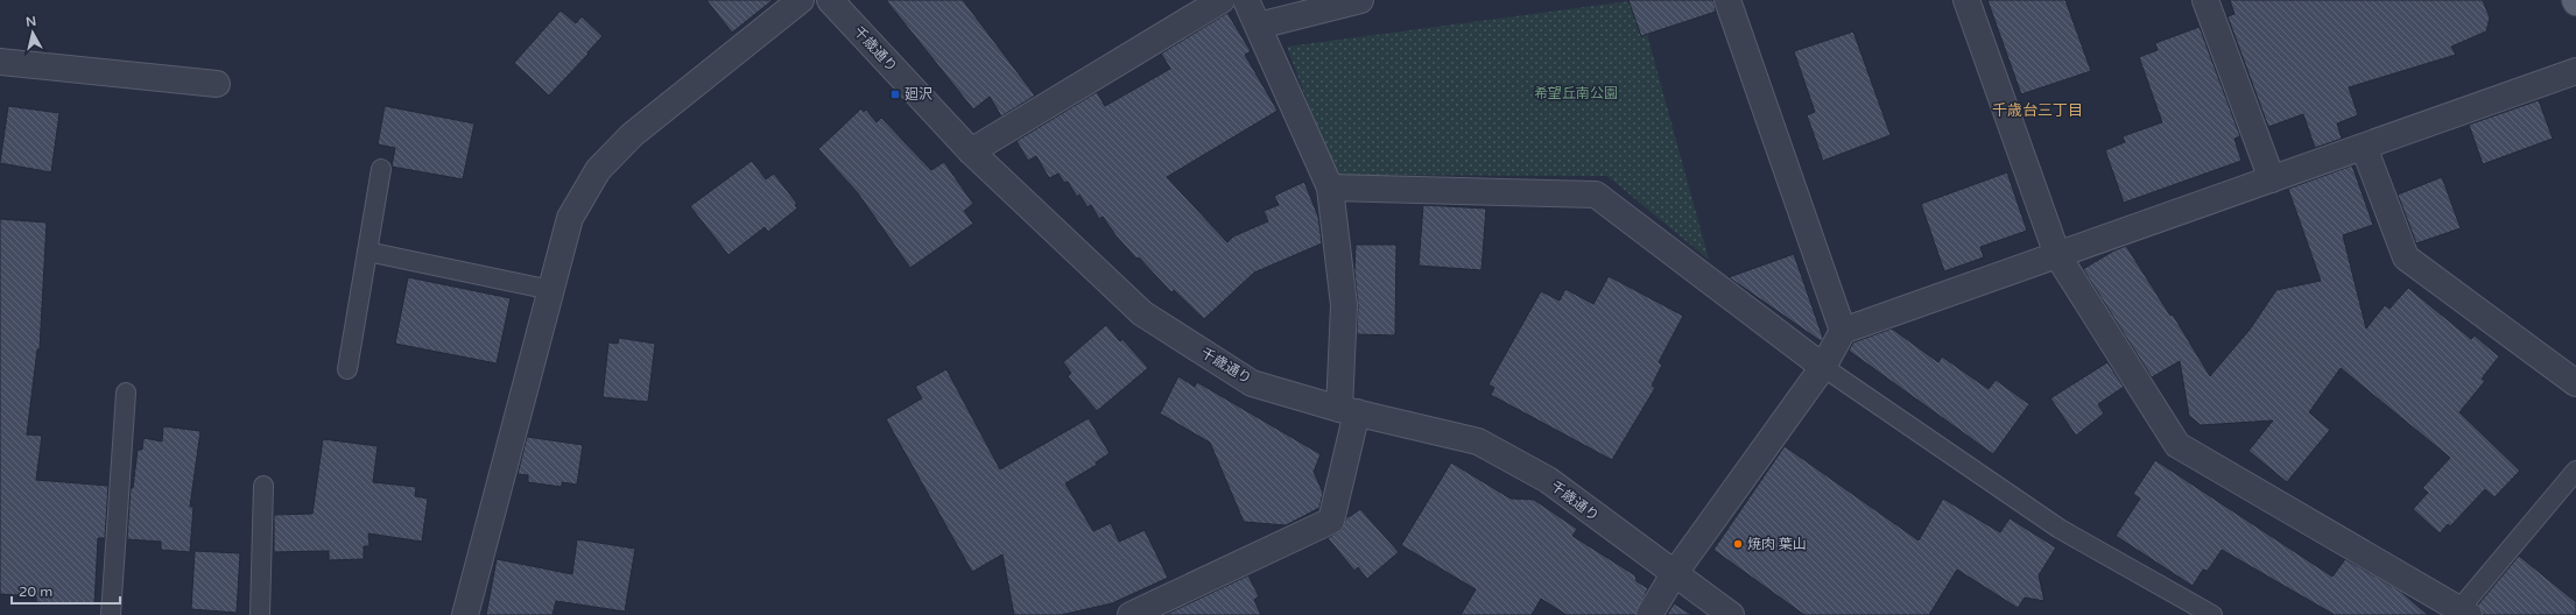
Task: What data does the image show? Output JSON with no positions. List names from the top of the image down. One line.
{"streets":{"street":["千歳通り"]},"districts":["千歳台三丁目"],"parks":["希望丘南公園"],"places":{"transit":["廻沢"],"other":["焼肉 葉山"]},"scale_bar":"20 m","north":"top"}
